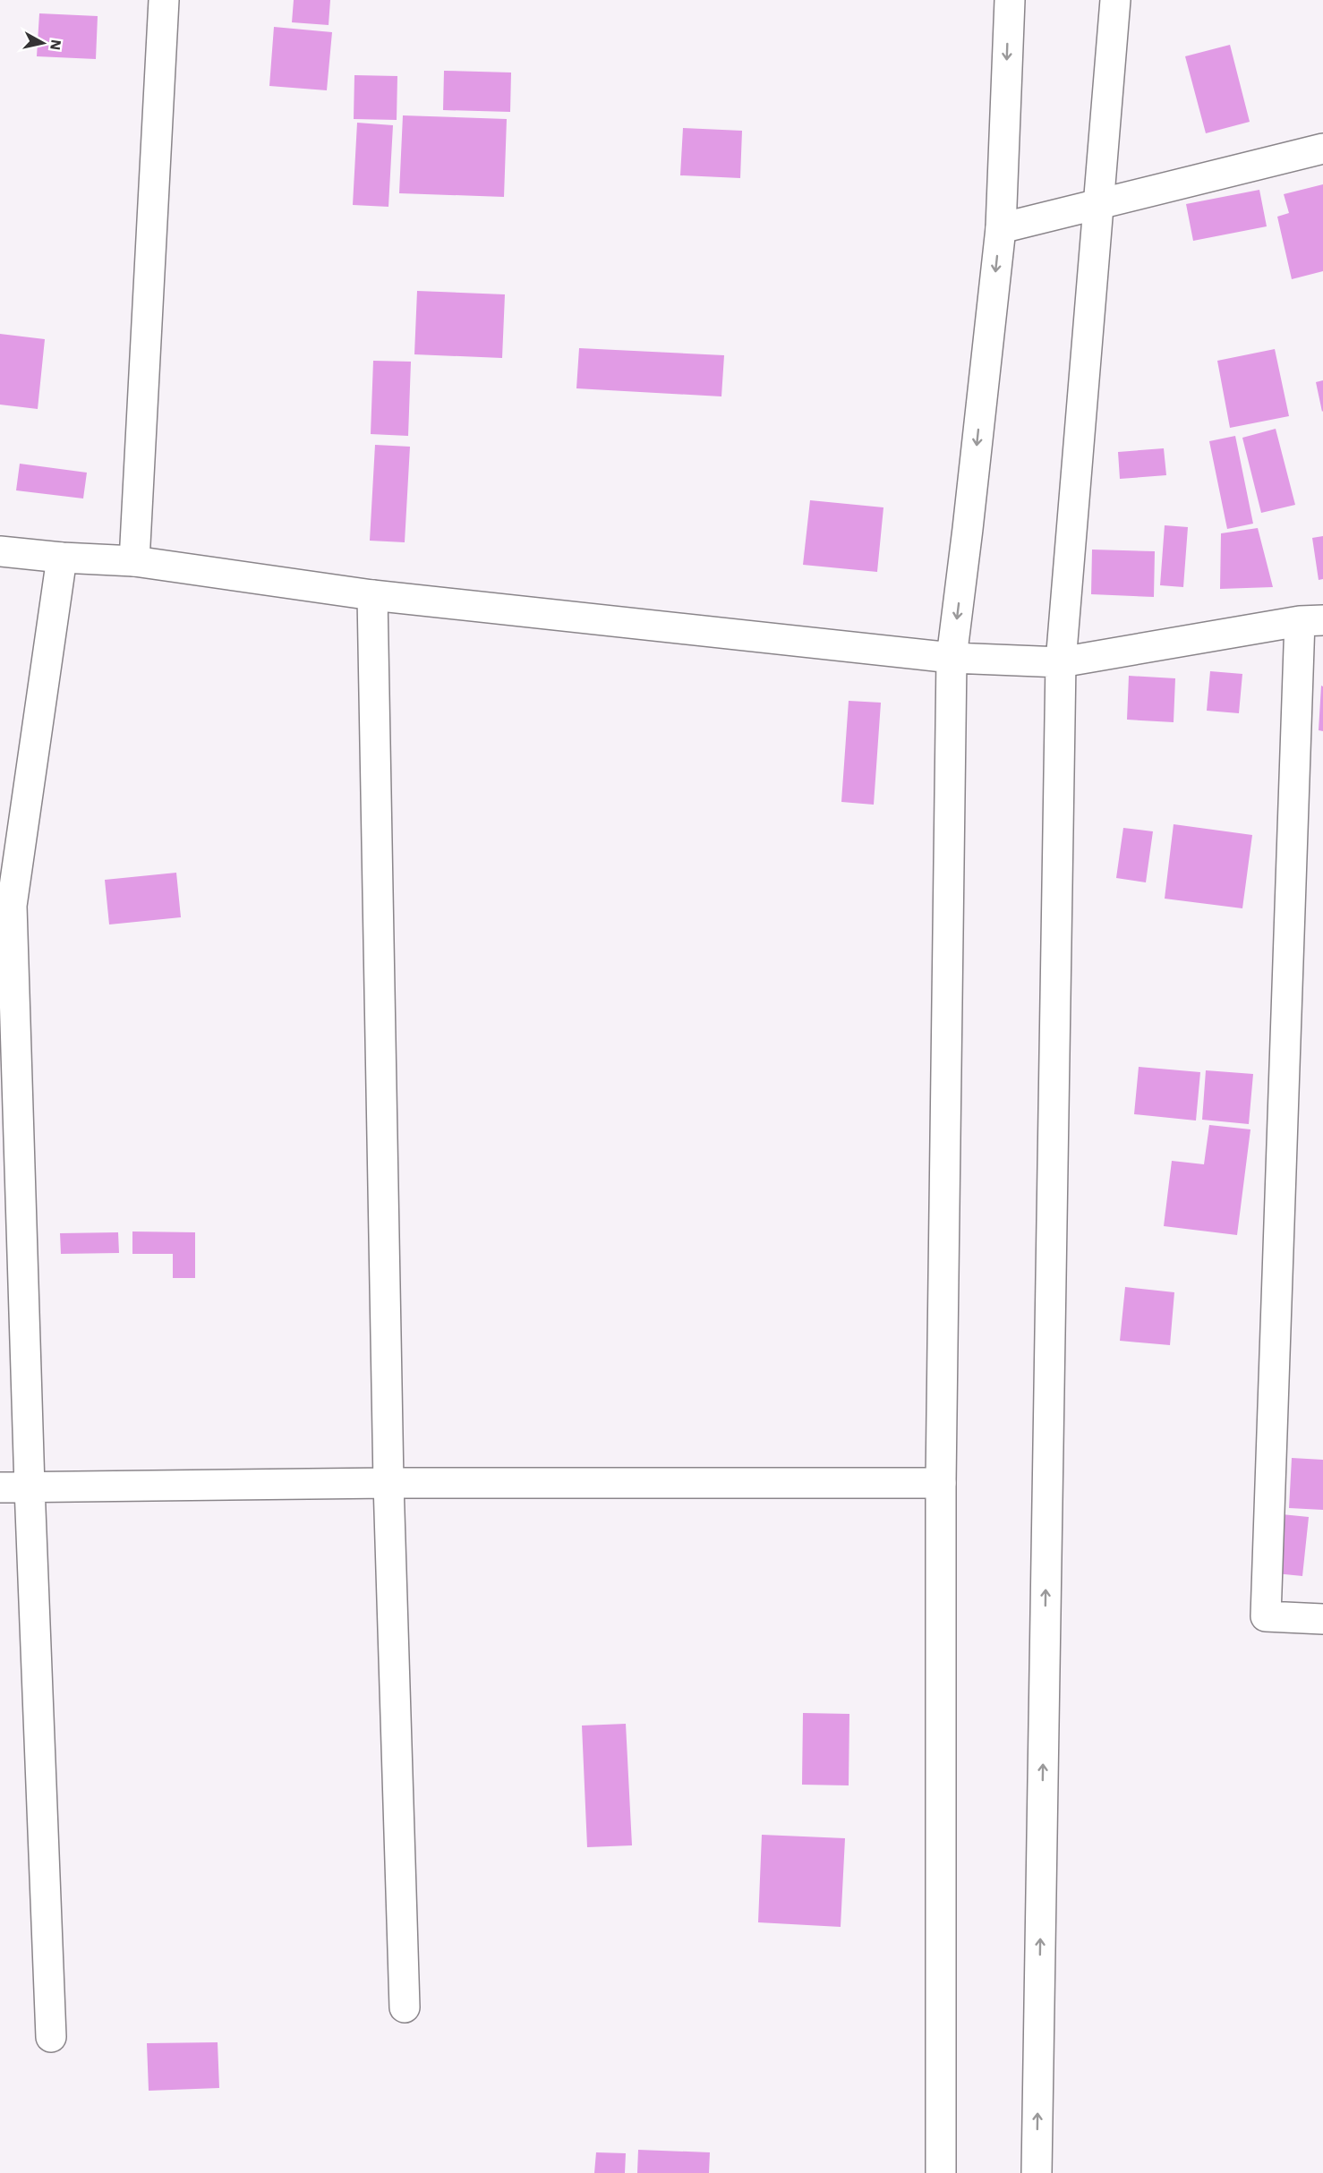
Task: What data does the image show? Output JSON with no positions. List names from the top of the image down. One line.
{"north":"right"}
